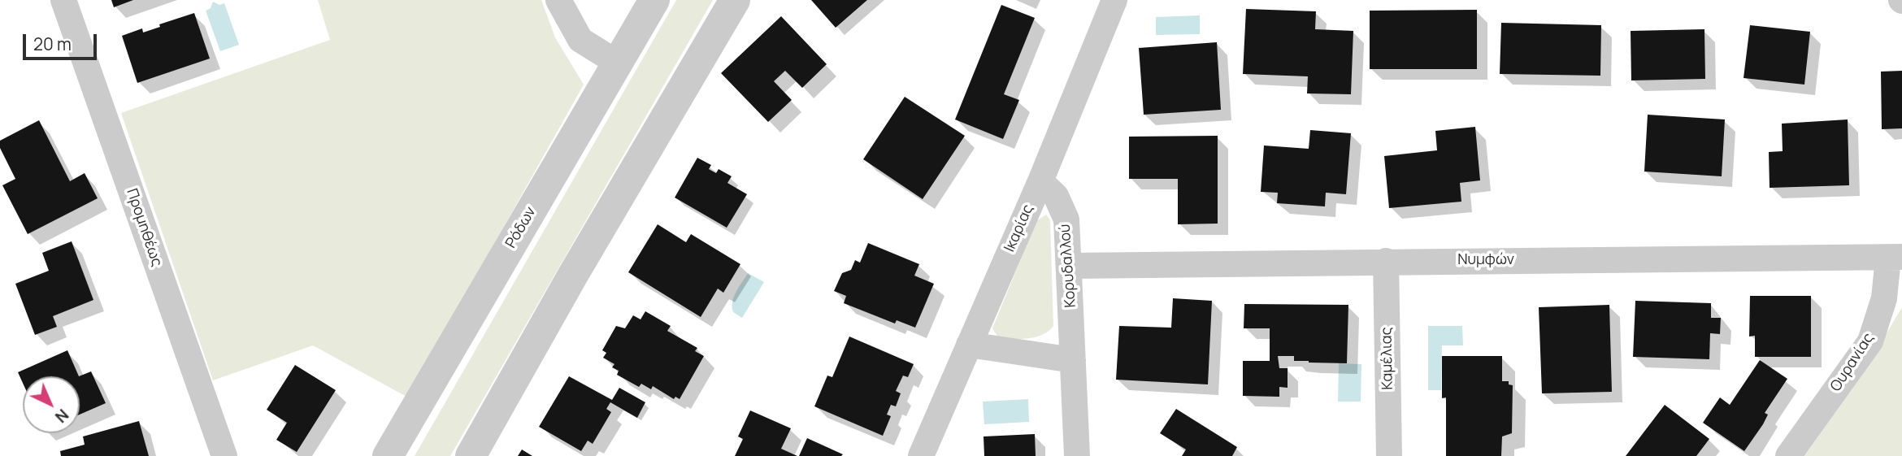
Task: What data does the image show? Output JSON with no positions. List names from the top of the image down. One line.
{"streets":{"street":["Προμηθέως","Ρόδων","Ικαρίας","Νυμφών","Κορυδαλλού","Καμέλιας","Ουρανίας"]},"crossings":[["Ικαρίας","Κορυδαλλού"],["Νυμφών","Κορυδαλλού"],["Νυμφών","Καμέλιας"],["Νυμφών","Ουρανίας"]],"scale_bar":"20 m","north":"bottom right"}
